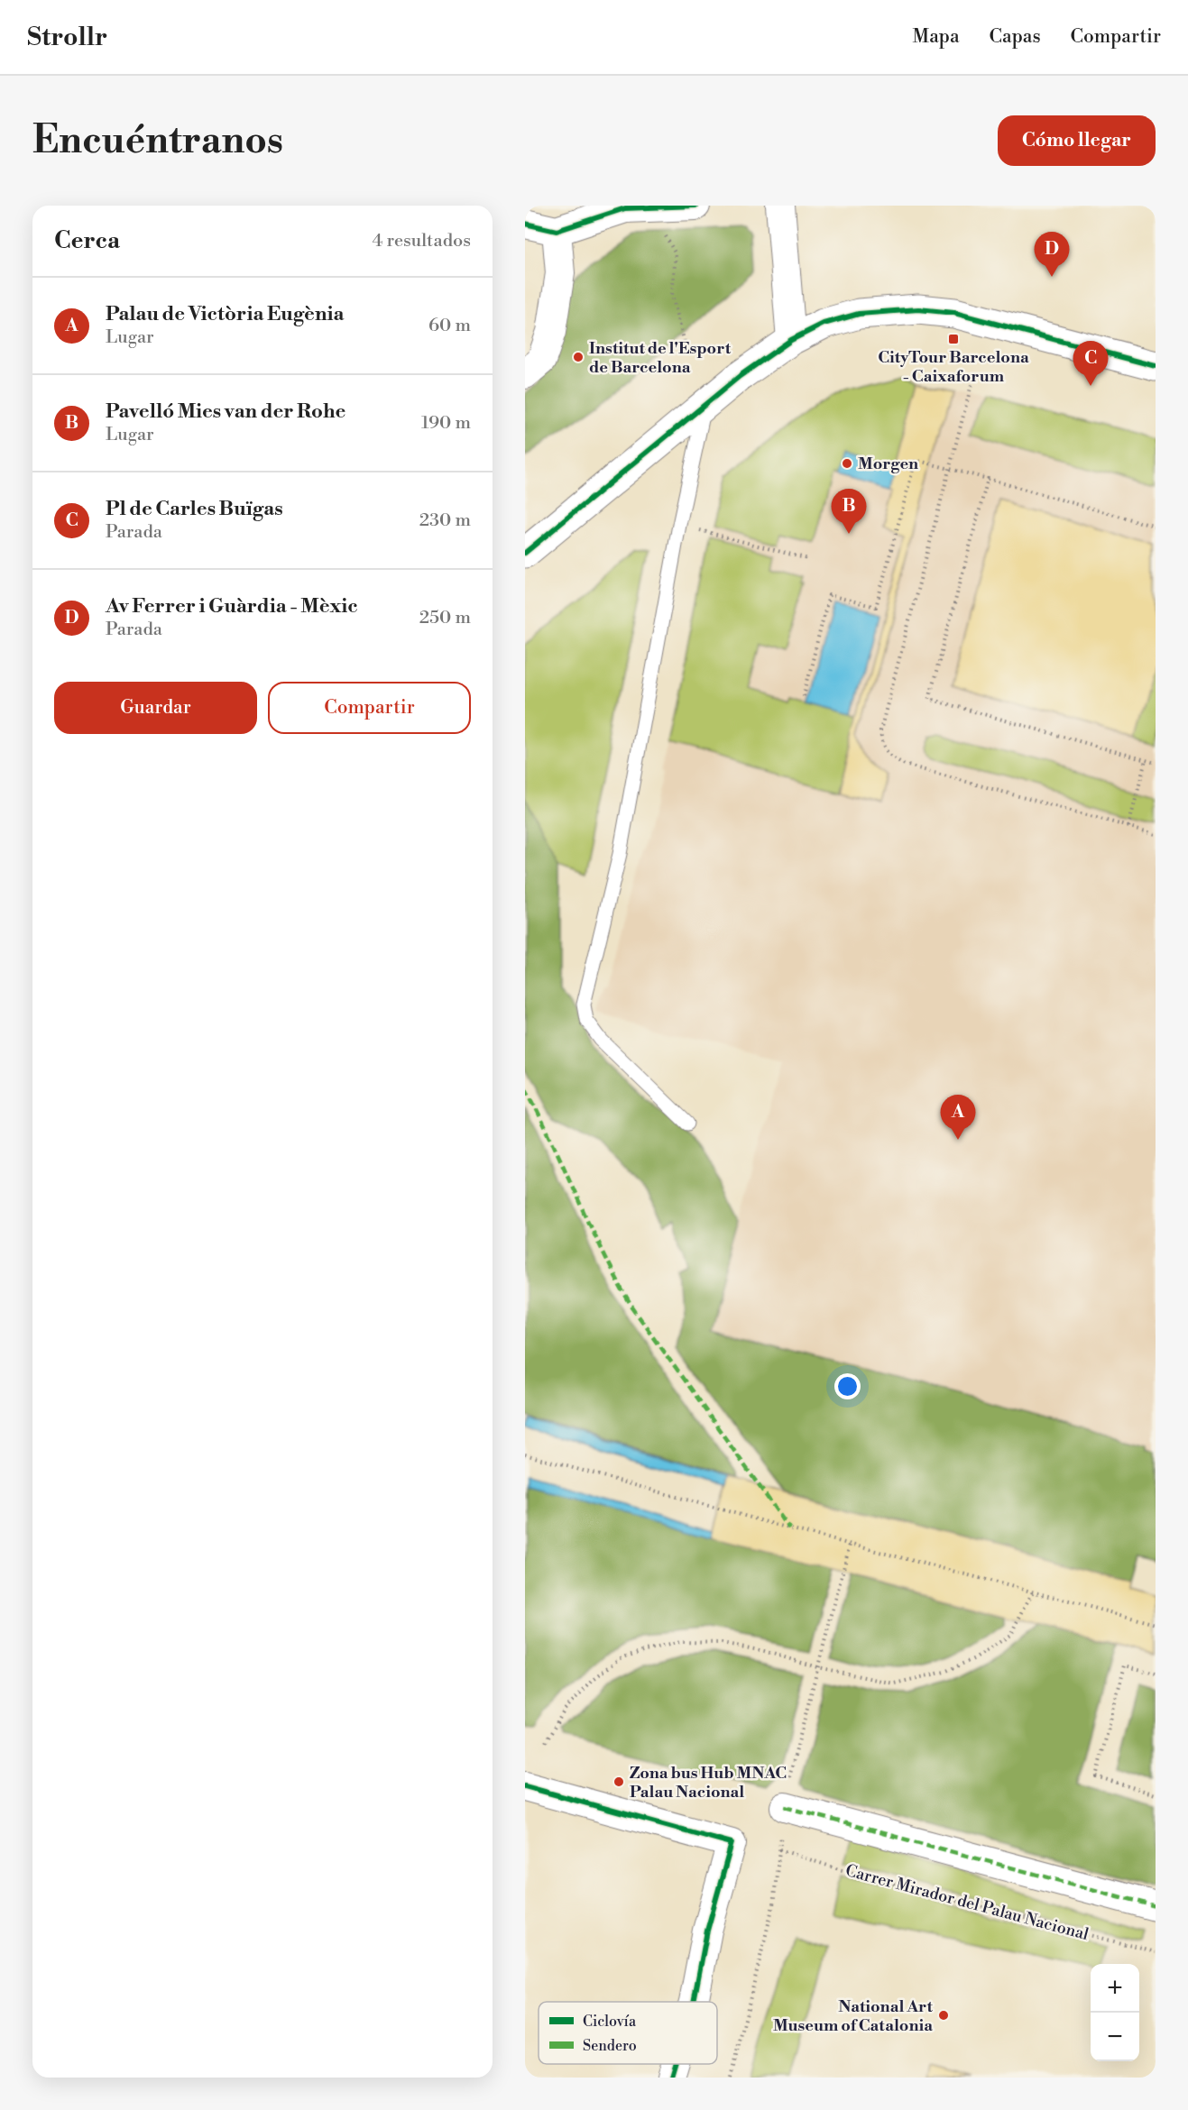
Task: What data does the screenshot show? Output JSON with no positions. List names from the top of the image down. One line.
{"streets":{"path":["Carrer Mirador del Palau Nacional"]},"places":{"transit":["CityTour Barcelona - Caixaforum"],"other":["Institut de l'Esport de Barcelona","Morgen","Zona bus Hub MNAC Palau Nacional","National Art Museum of Catalonia"]},"legend":["Ciclovía","Sendero"],"page":{"header":"Strollr","nav":["Mapa","Capas","Compartir"],"buttons":["Cómo llegar",["Guardar","Compartir"]],"title":"Encuéntranos","heading":["Cerca","4 resultados"],"pins":["D","C","B","A"],"list":[{"mark":"A","name":"Palau de Victòria Eugènia","note":"Lugar","value":"60 m"},{"mark":"B","name":"Pavelló Mies van der Rohe","note":"Lugar","value":"190 m"},{"mark":"C","name":"Pl de Carles Buïgas","note":"Parada","value":"230 m"},{"mark":"D","name":"Av Ferrer i Guàrdia - Mèxic","note":"Parada","value":"250 m"}],"map_buttons":["+","−"]}}
